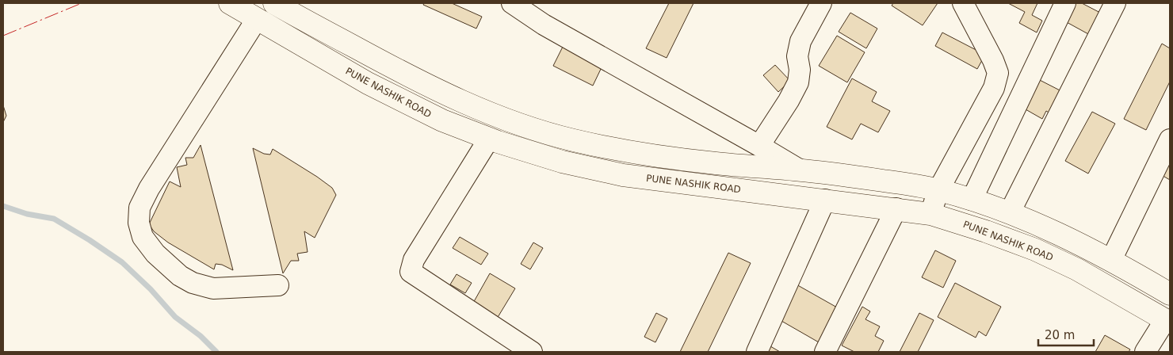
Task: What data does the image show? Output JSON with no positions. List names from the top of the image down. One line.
{"streets":{"highway":["PUNE NASHIK ROAD"]},"scale_bar":"20 m"}
